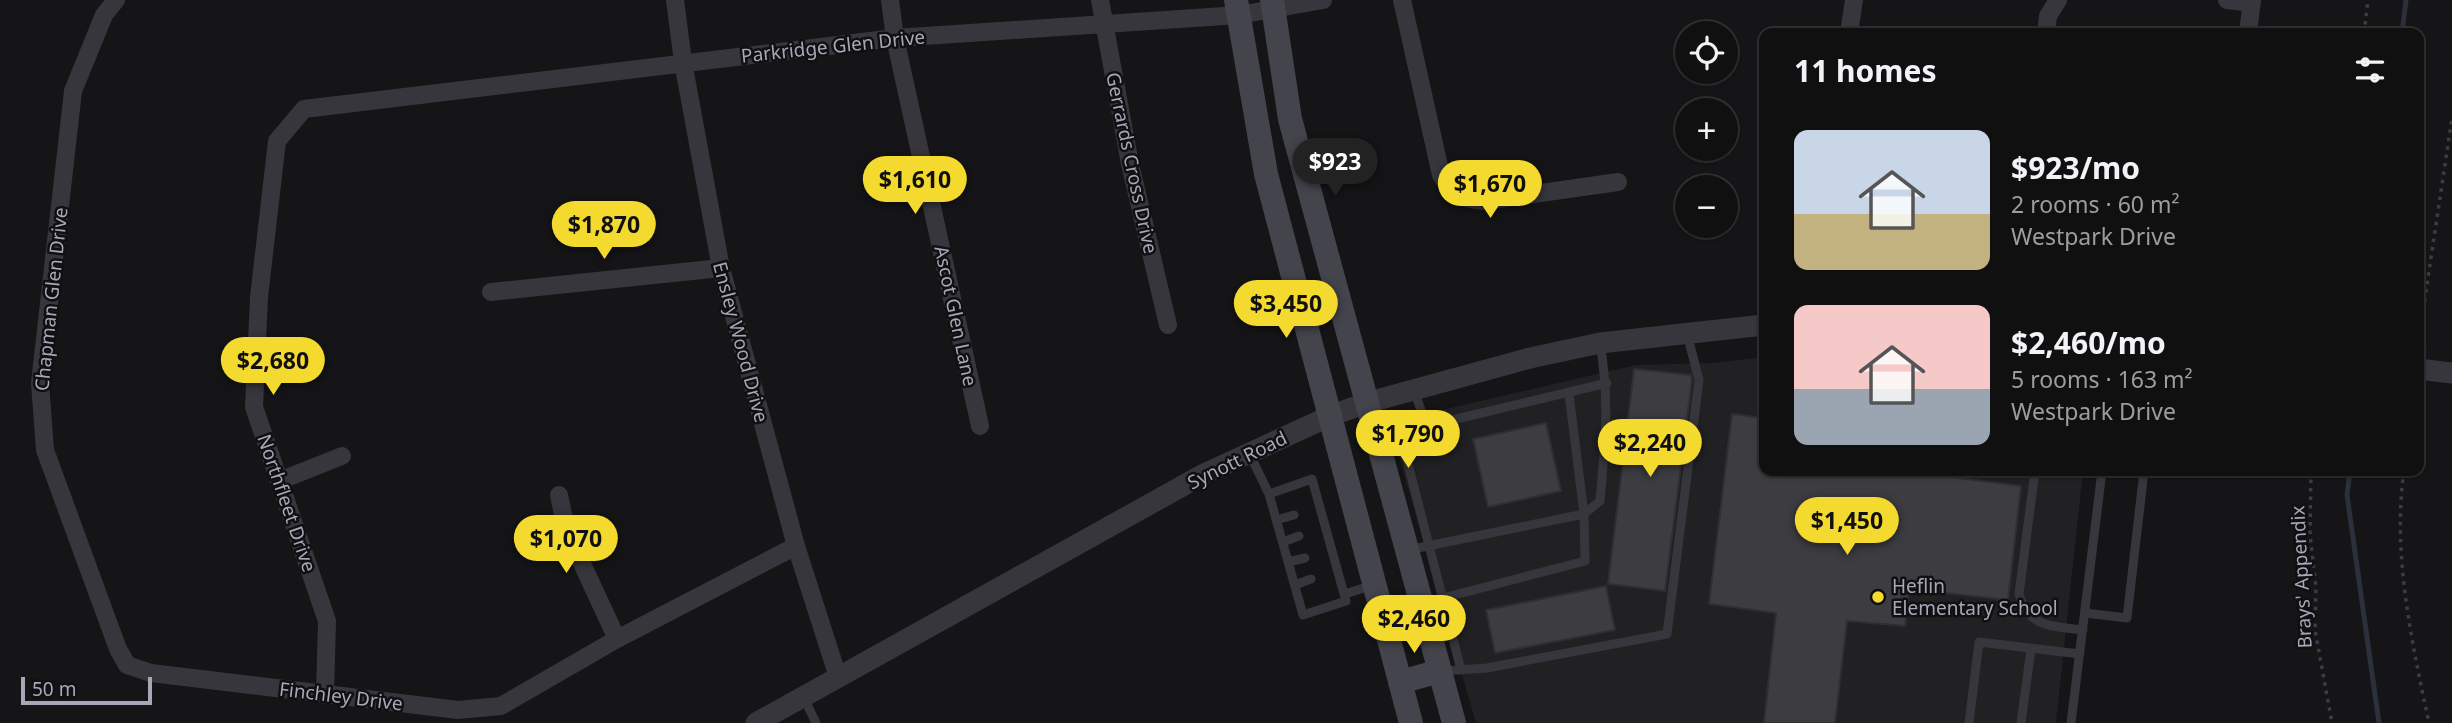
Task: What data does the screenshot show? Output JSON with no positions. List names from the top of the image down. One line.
{"streets":{"street":["Parkridge Glen Drive","Gerrards Cross Drive","Chapman Glen Drive","Ascot Glen Lane","Ensley Wood Drive","Synott Road","Northfleet Drive","Finchley Drive"],"path":["Brays' Appendix"]},"crossings":[["Parkridge Glen Drive","Gerrards Cross Drive"],["Parkridge Glen Drive","Ascot Glen Lane"],["Parkridge Glen Drive","Ensley Wood Drive"],["Parkridge Glen Drive","Northfleet Drive"],["Chapman Glen Drive","Finchley Drive"],["Ensley Wood Drive","Synott Road"],["Ensley Wood Drive","Finchley Drive"],["Northfleet Drive","Finchley Drive"]],"places":["Heflin Elementary School"],"scale_bar":"50 m","page":{"map_buttons":["+","−"],"heading":"11 homes","list":[{"name":"$923/mo","note":"2 rooms · 60 m² · Westpark Drive"},{"name":"$2,460/mo","note":"5 rooms · 163 m² · Westpark Drive"}],"price":["$923","$1,610","$1,670","$1,870","$3,450","$2,680","$1,790","$2,240","$1,450","$1,070","$2,460"],"scale":"50 m"}}
